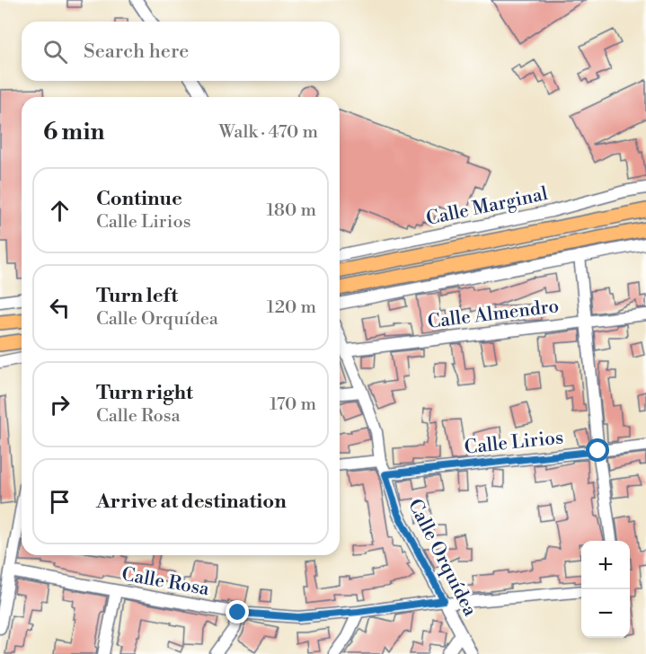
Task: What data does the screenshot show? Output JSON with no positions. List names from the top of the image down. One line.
{"streets":{"street":["Calle Marginal","Calle Almendro","Calle Lirios","Calle Orquídea","Calle Rosa"]},"crossings":[["Calle Almendro","Calle Orquídea"],["Calle Lirios","Calle Orquídea"],["Calle Orquídea","Calle Rosa"]],"page":{"search":"Search here","heading":["6 min","Walk · 470 m"],"list":[["Continue","Calle Lirios","180 m"],["Turn left","Calle Orquídea","120 m"],["Turn right","Calle Rosa","170 m"],"Arrive at destination"],"map_buttons":["+","−"]}}
